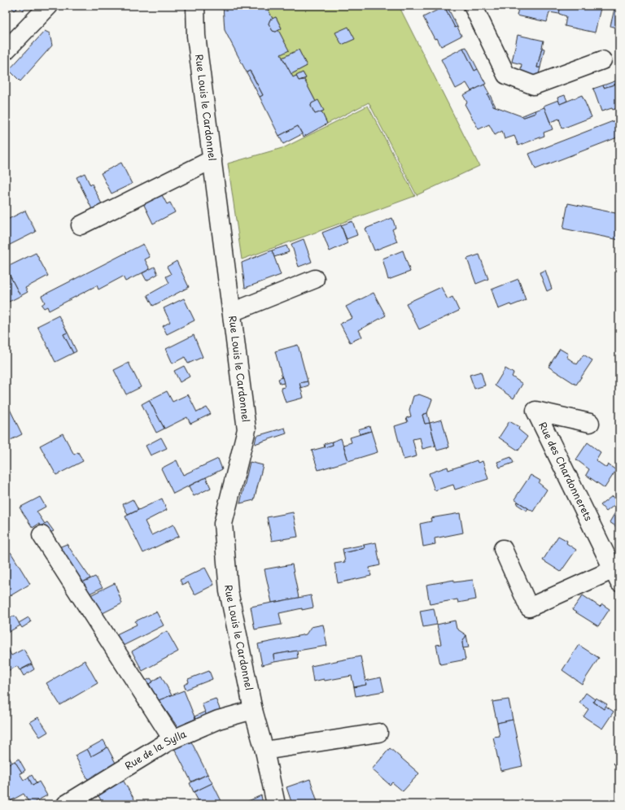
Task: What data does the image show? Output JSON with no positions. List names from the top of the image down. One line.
{"streets":{"street":["Rue Louis le Cardonnel","Rue des Chardonnerets","Rue de la Sylla"]},"crossings":[["Rue Louis le Cardonnel","Rue de la Sylla"]]}
